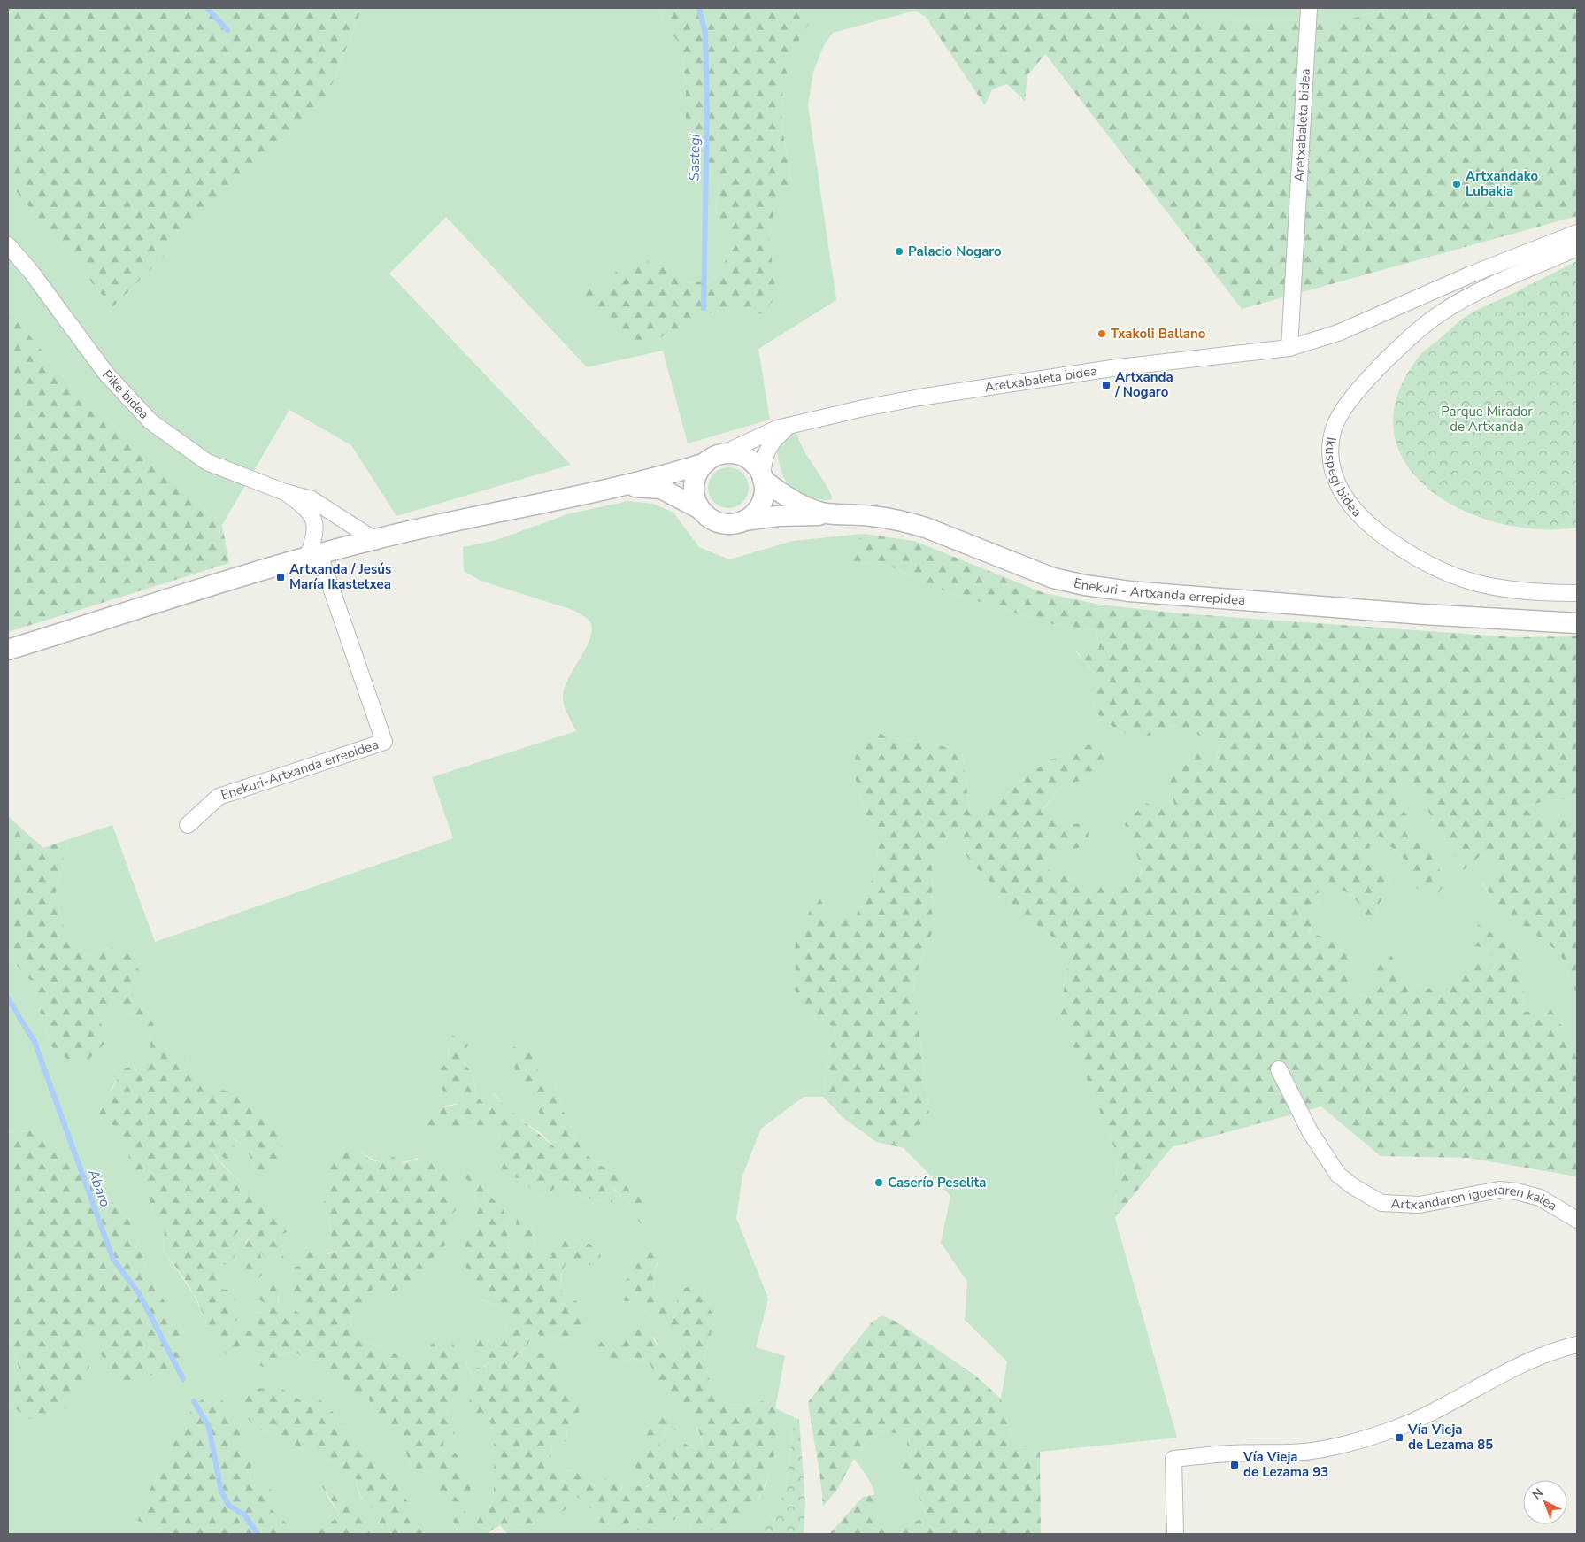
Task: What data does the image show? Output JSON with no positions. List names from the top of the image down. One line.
{"streets":{"street":["Aretxabaleta bidea","Pike bidea","Ikuspegi bidea","Enekuri - Artxanda errepidea","Enekuri-Artxanda errepidea","Artxandaren igoeraren kalea"]},"crossings":[["Aretxabaleta bidea","Enekuri - Artxanda errepidea"],["Pike bidea","Enekuri-Artxanda errepidea"]],"water":["Sastegi","Abaro"],"parks":["Parque Mirador de Artxanda"],"places":{"other":["Artxandako Lubakia","Palacio Nogaro","Txakoli Ballano","Caserío Peselita"],"transit":["Artxanda / Nogaro","Artxanda / Jesús María Ikastetxea","Vía Vieja de Lezama 85","Vía Vieja de Lezama 93"]},"north":"top left"}
